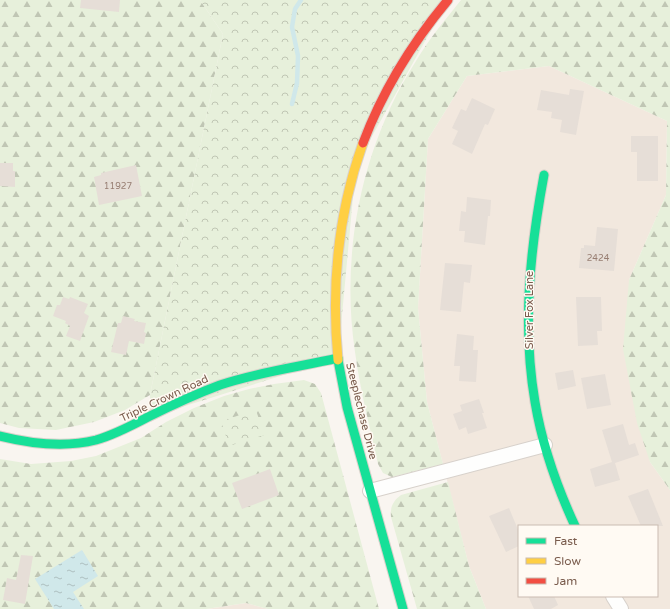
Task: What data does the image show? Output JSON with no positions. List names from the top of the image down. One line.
{"streets":{"street":["Silver Fox Lane","Triple Crown Road","Steeplechase Drive"]},"crossings":[["Triple Crown Road","Steeplechase Drive"]],"house_numbers":["11927","2424"],"legend":["Fast","Slow","Jam"]}
